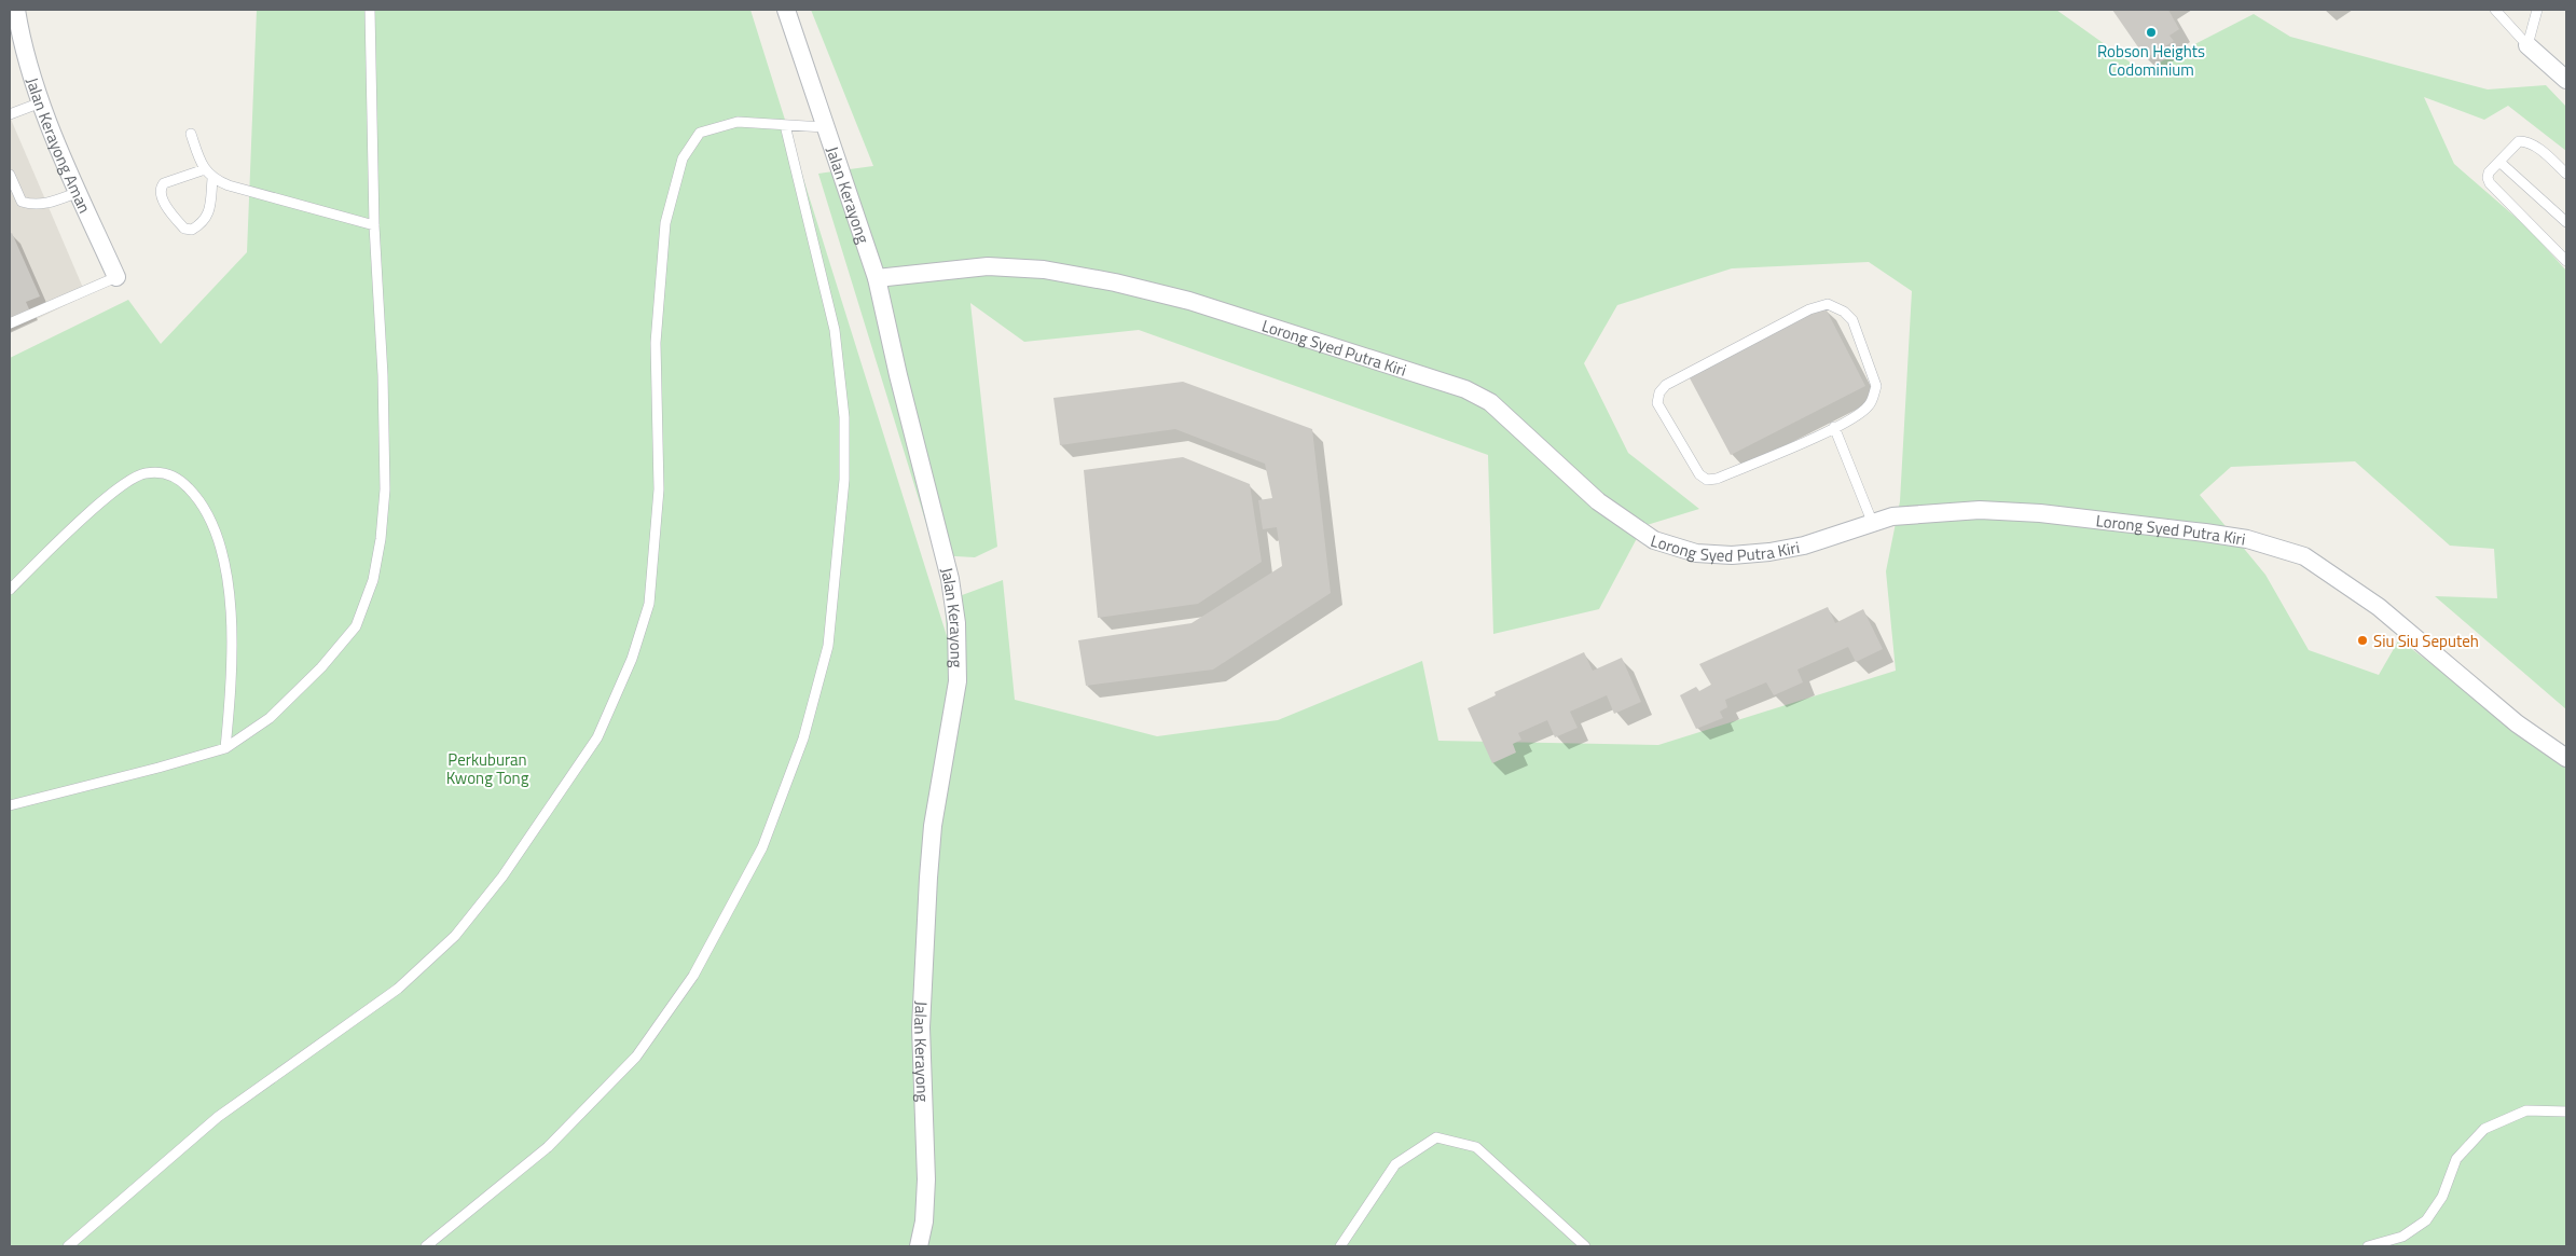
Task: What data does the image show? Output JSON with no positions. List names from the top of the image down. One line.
{"streets":{"street":["Jalan Kerayong Aman","Jalan Kerayong","Lorong Syed Putra Kiri"]},"crossings":[["Jalan Kerayong","Lorong Syed Putra Kiri"]],"parks":["Perkuburan Kwong Tong"],"places":["Robson Heights Codominium","Siu Siu Seputeh"]}
